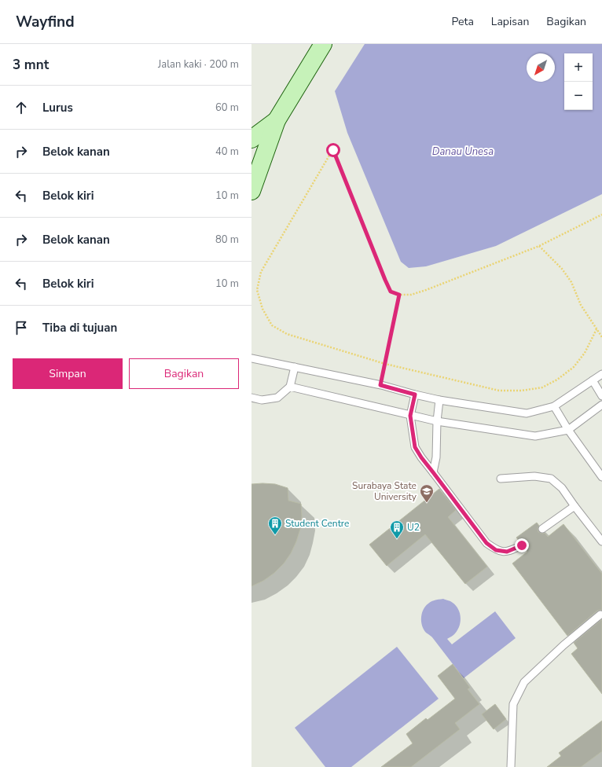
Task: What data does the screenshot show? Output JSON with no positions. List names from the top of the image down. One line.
{"water":["Danau Unesa"],"places":{"school or university":["Surabaya State University"],"building":["Student Centre","U2"]},"north":"bottom left","page":{"header":"Wayfind","nav":["Peta","Lapisan","Bagikan"],"heading":["3 mnt","Jalan kaki · 200 m"],"map_buttons":["+","−"],"list":[["Lurus","60 m"],["Belok kanan","40 m"],["Belok kiri","10 m"],["Belok kanan","80 m"],["Belok kiri","10 m"],"Tiba di tujuan"],"buttons":["Simpan","Bagikan"]}}
